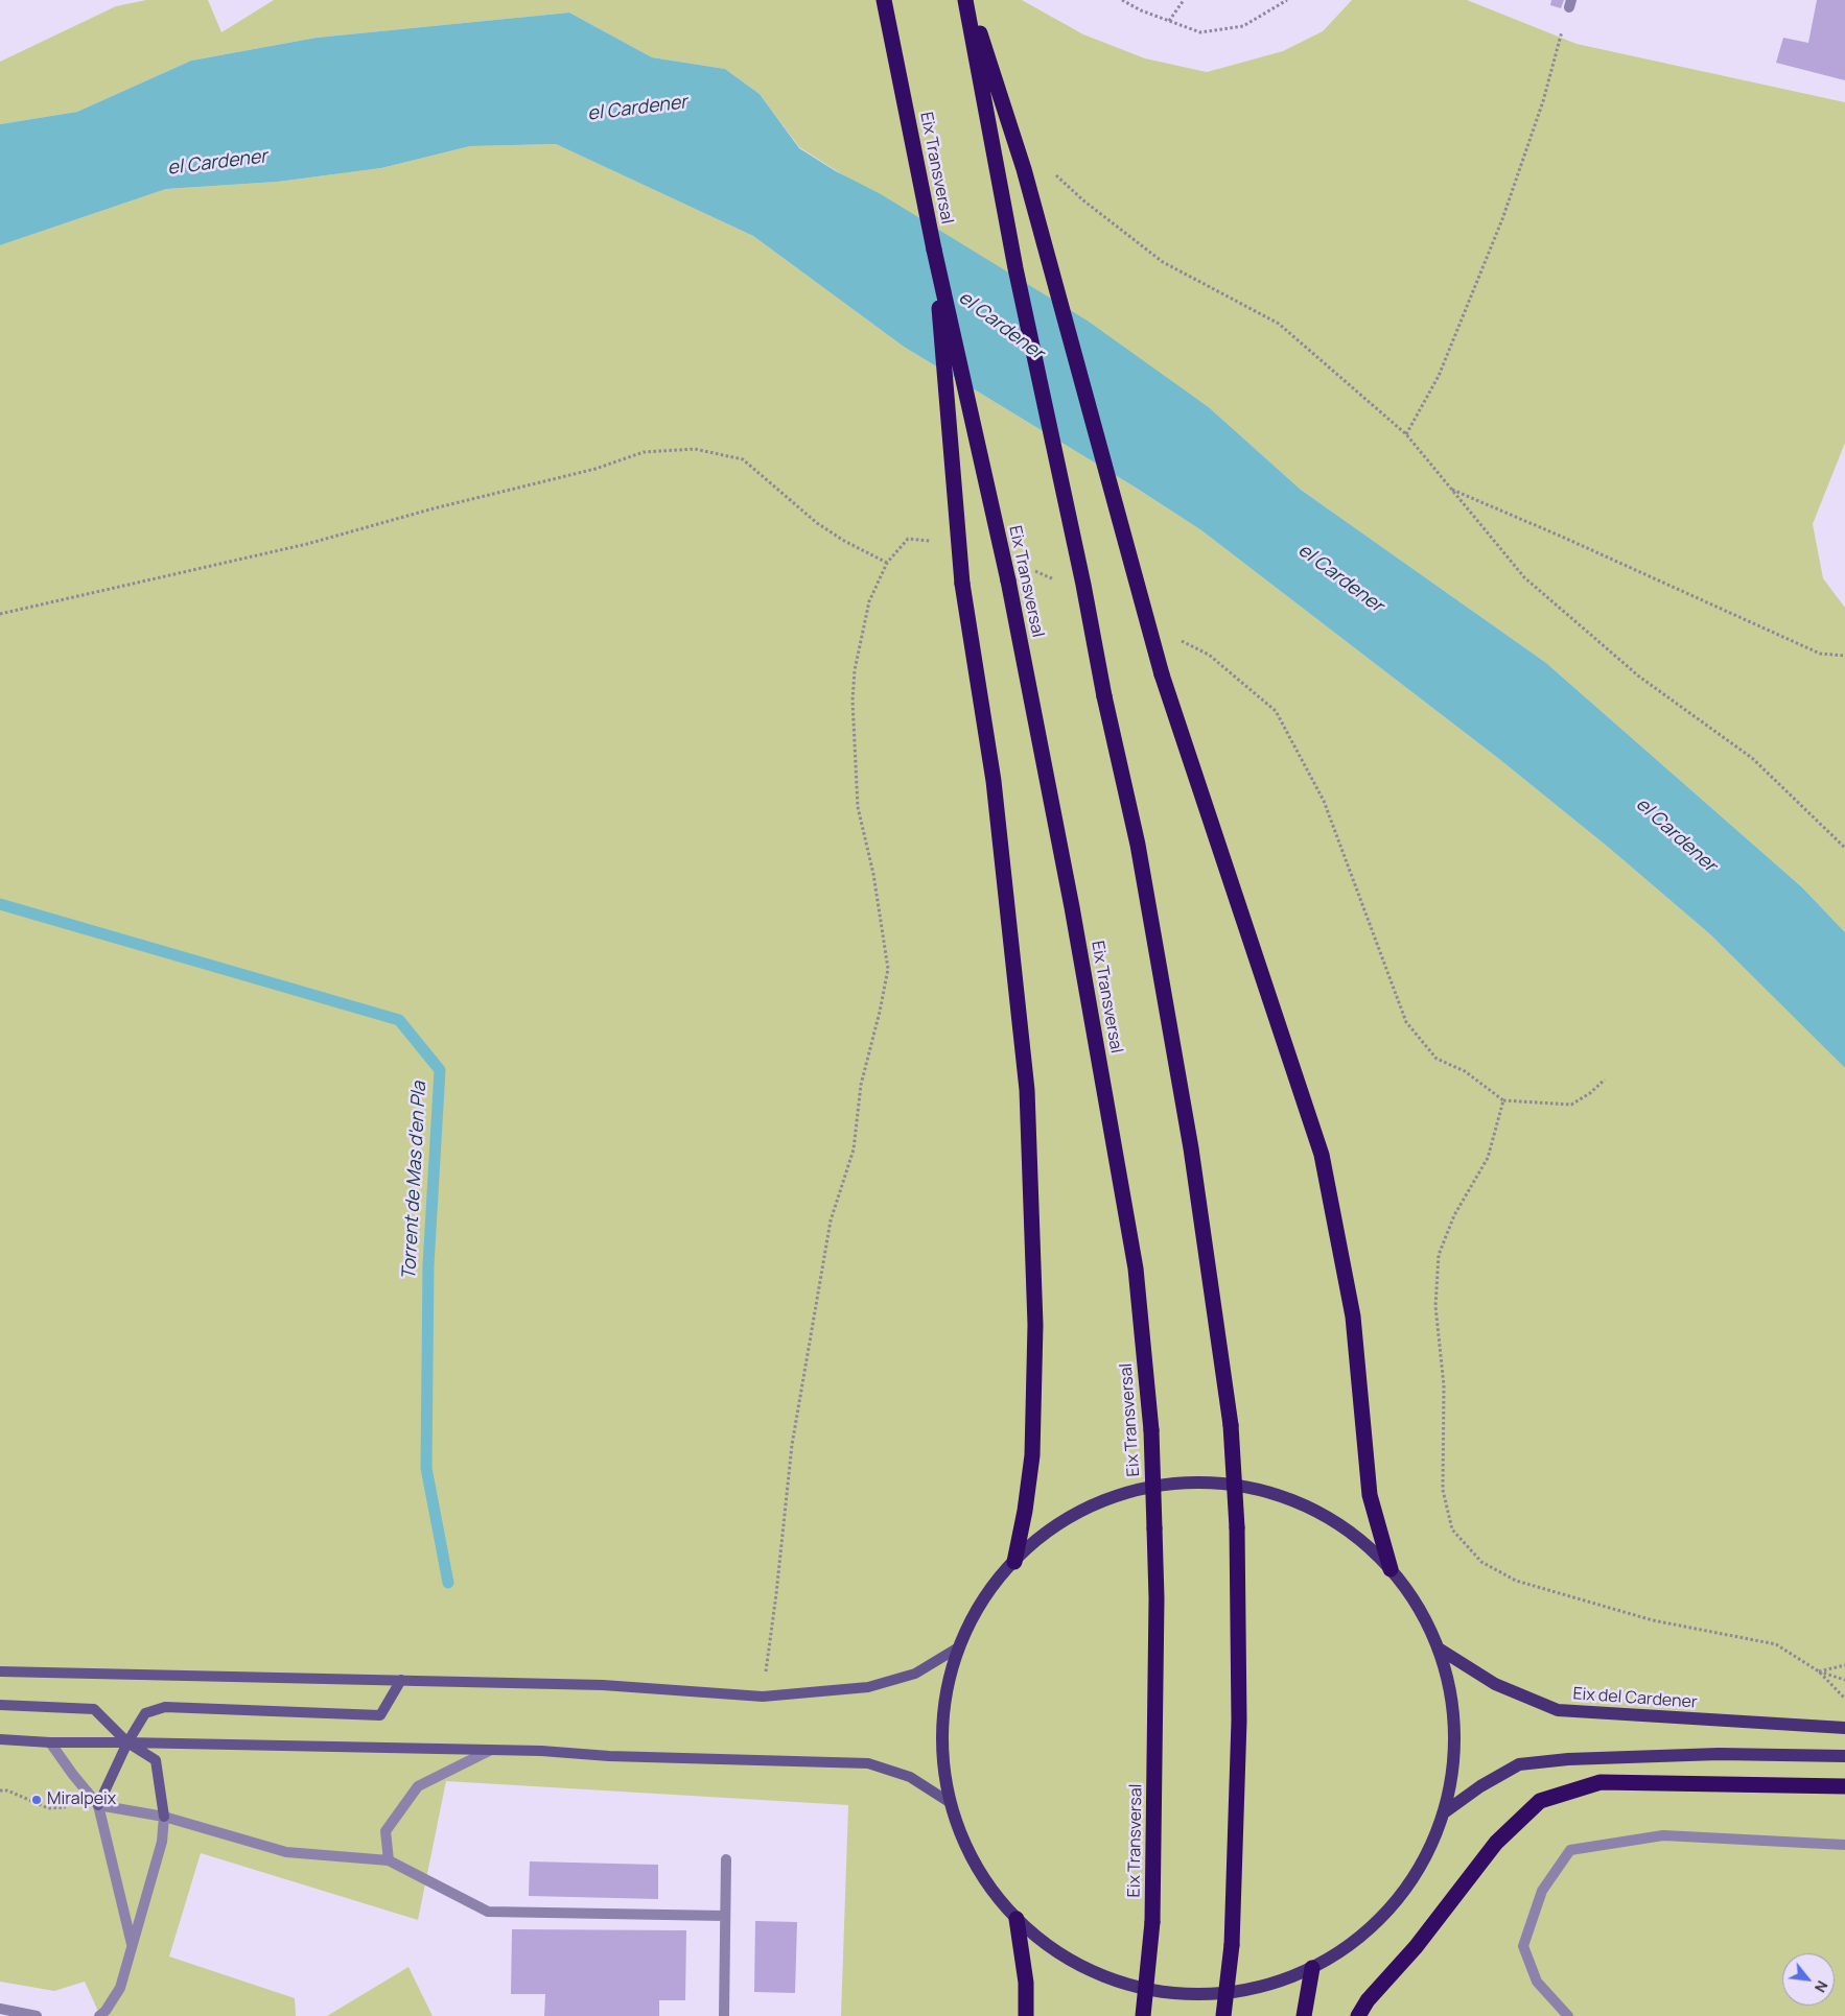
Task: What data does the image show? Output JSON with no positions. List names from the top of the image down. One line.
{"streets":{"highway":["Eix Transversal"],"main road":["Eix del Cardener"]},"water":["el Cardener","Torrent de Mas d'en Pla"],"places":["Miralpeix"],"north":"bottom right"}
